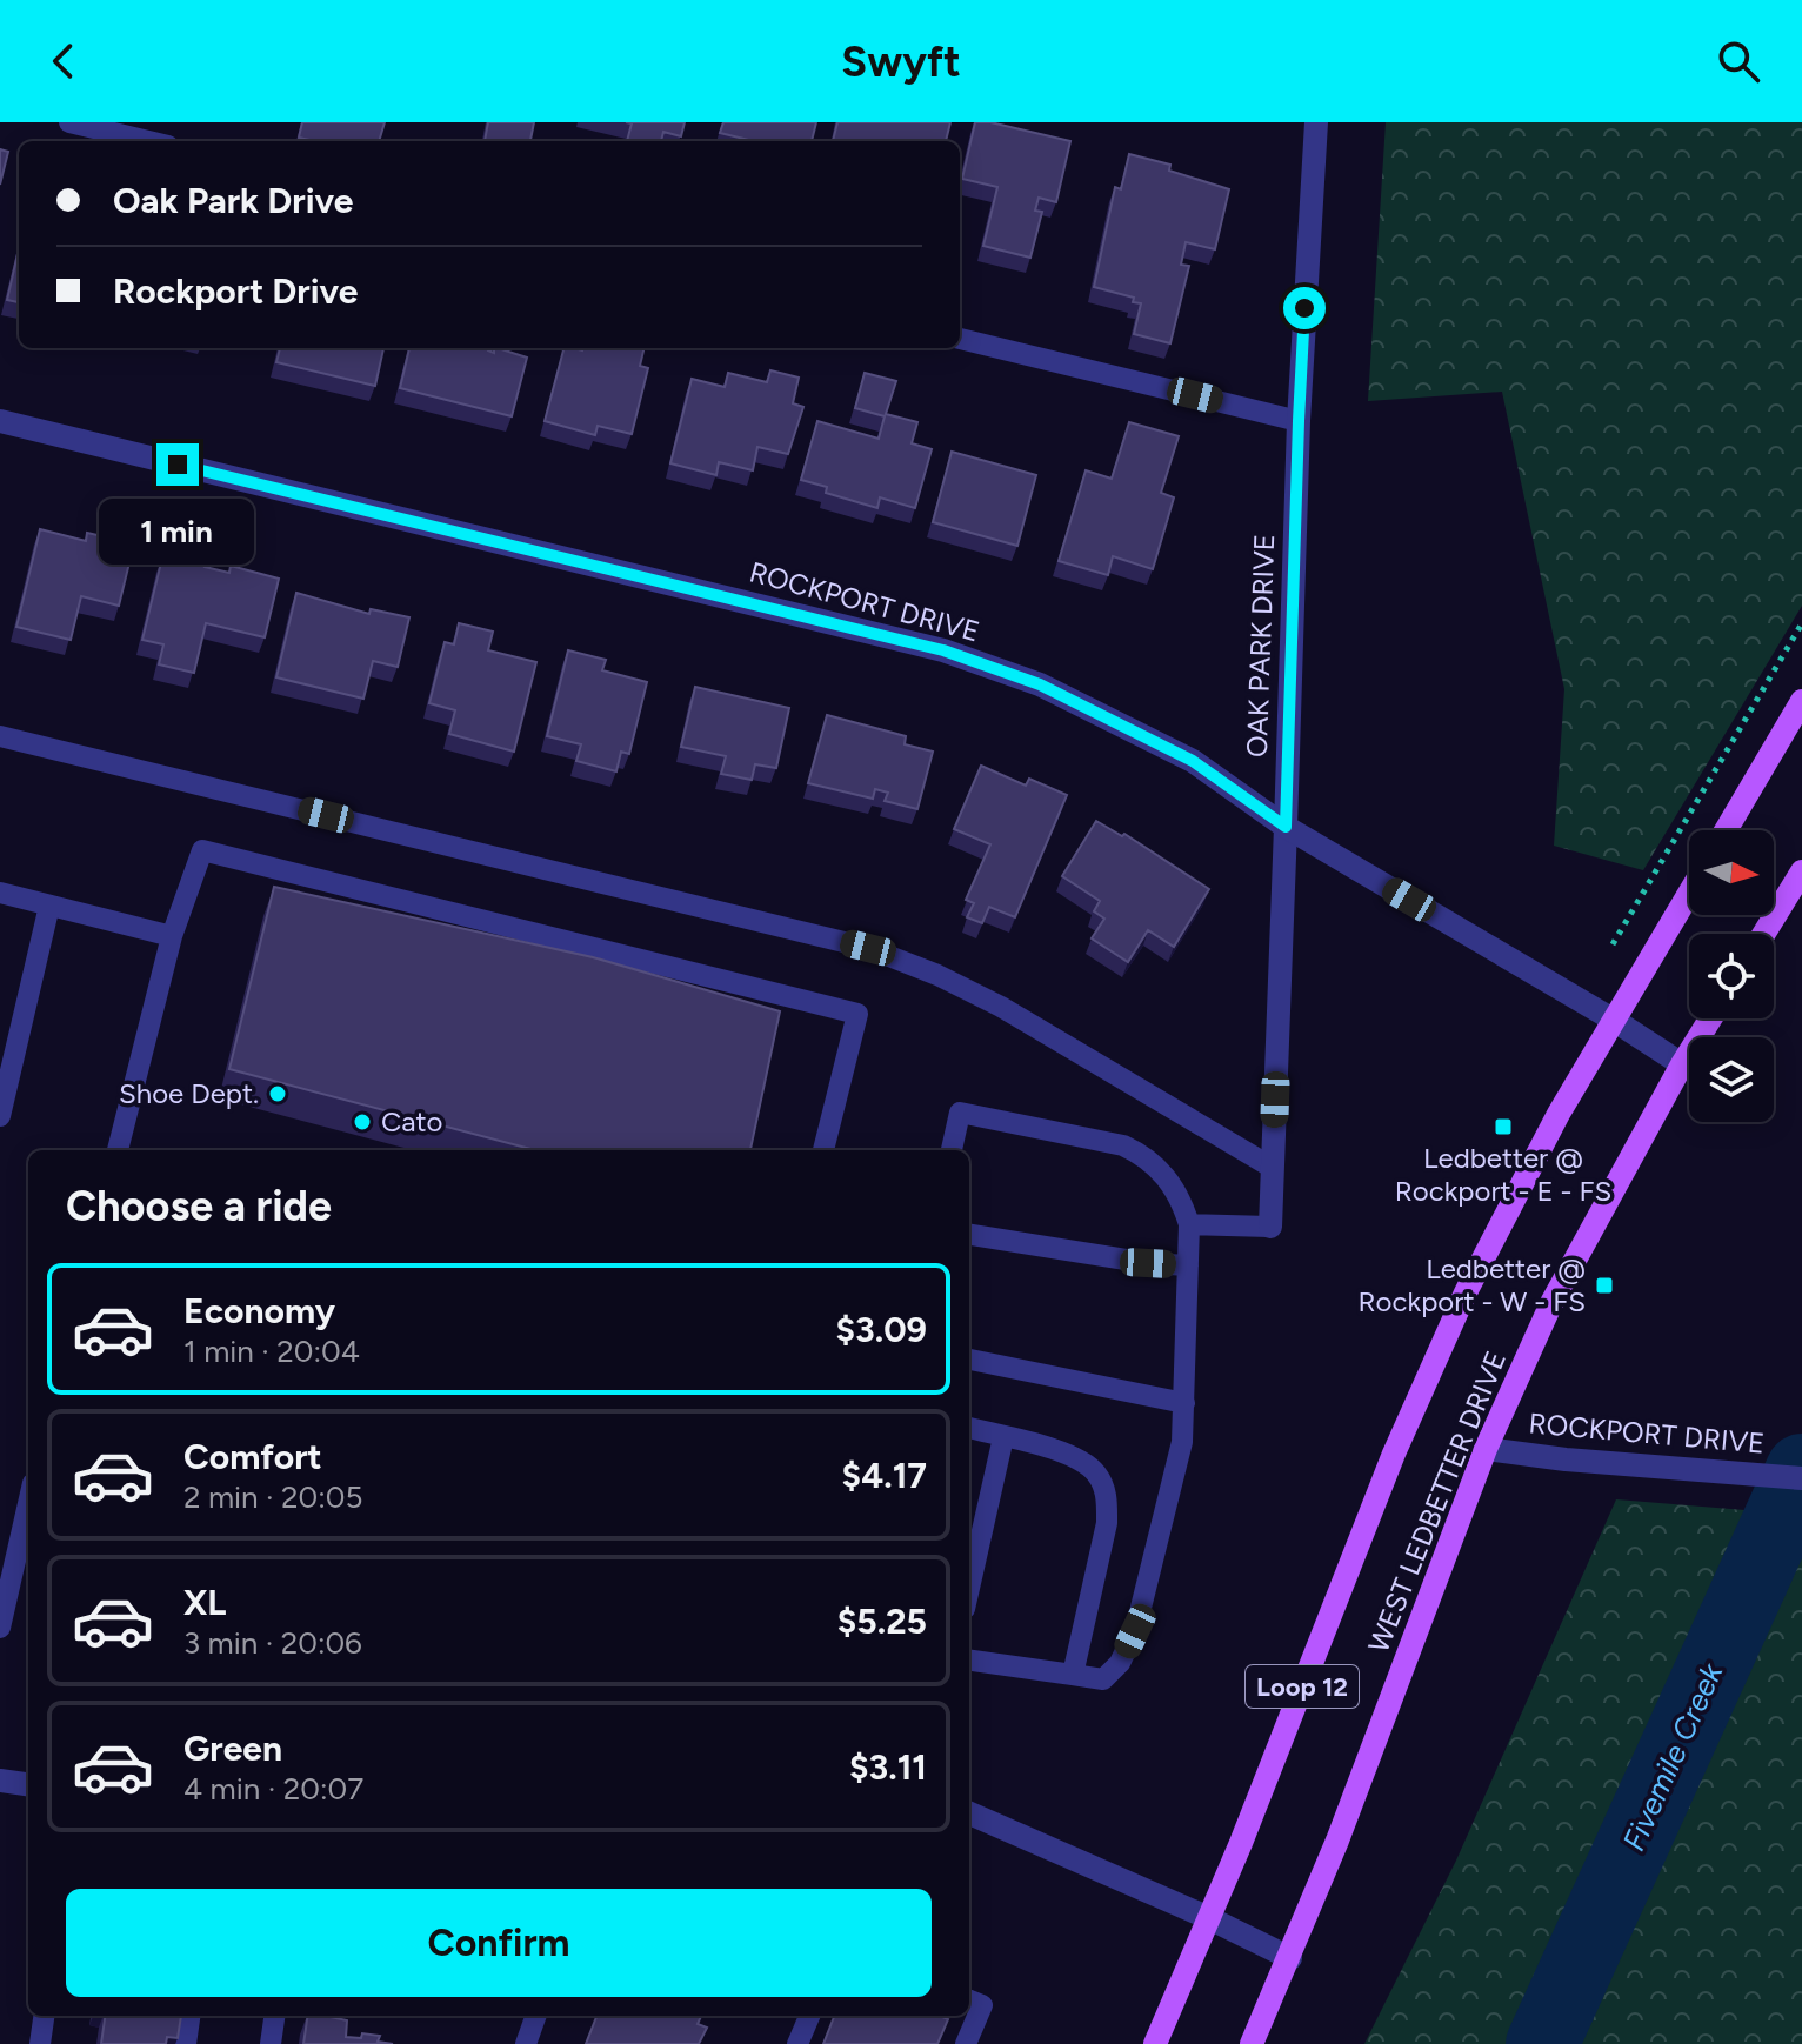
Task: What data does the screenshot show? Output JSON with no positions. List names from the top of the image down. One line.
{"streets":{"main road":["WEST LEDBETTER DRIVE","Loop 12"],"street":["ROCKPORT DRIVE","OAK PARK DRIVE"]},"crossings":[["ROCKPORT DRIVE","OAK PARK DRIVE"],["ROCKPORT DRIVE","WEST LEDBETTER DRIVE"]],"water":["Fivemile Creek"],"places":{"other":["Shoe Dept.","Cato"],"transit":["Ledbetter @ Rockport - E - FS","Ledbetter @ Rockport - W - FS"]},"north":"right","page":{"header":"Swyft","banner":["Oak Park Drive","Rockport Drive"],"bubble":"1 min","heading":"Choose a ride","list":[{"name":"Economy","note":"1 min · 20:04","value":"$3.09"},{"name":"Comfort","note":"2 min · 20:05","value":"$4.17"},{"name":"XL","note":"3 min · 20:06","value":"$5.25"},{"name":"Green","note":"4 min · 20:07","value":"$3.11"}],"buttons":"Confirm"}}
